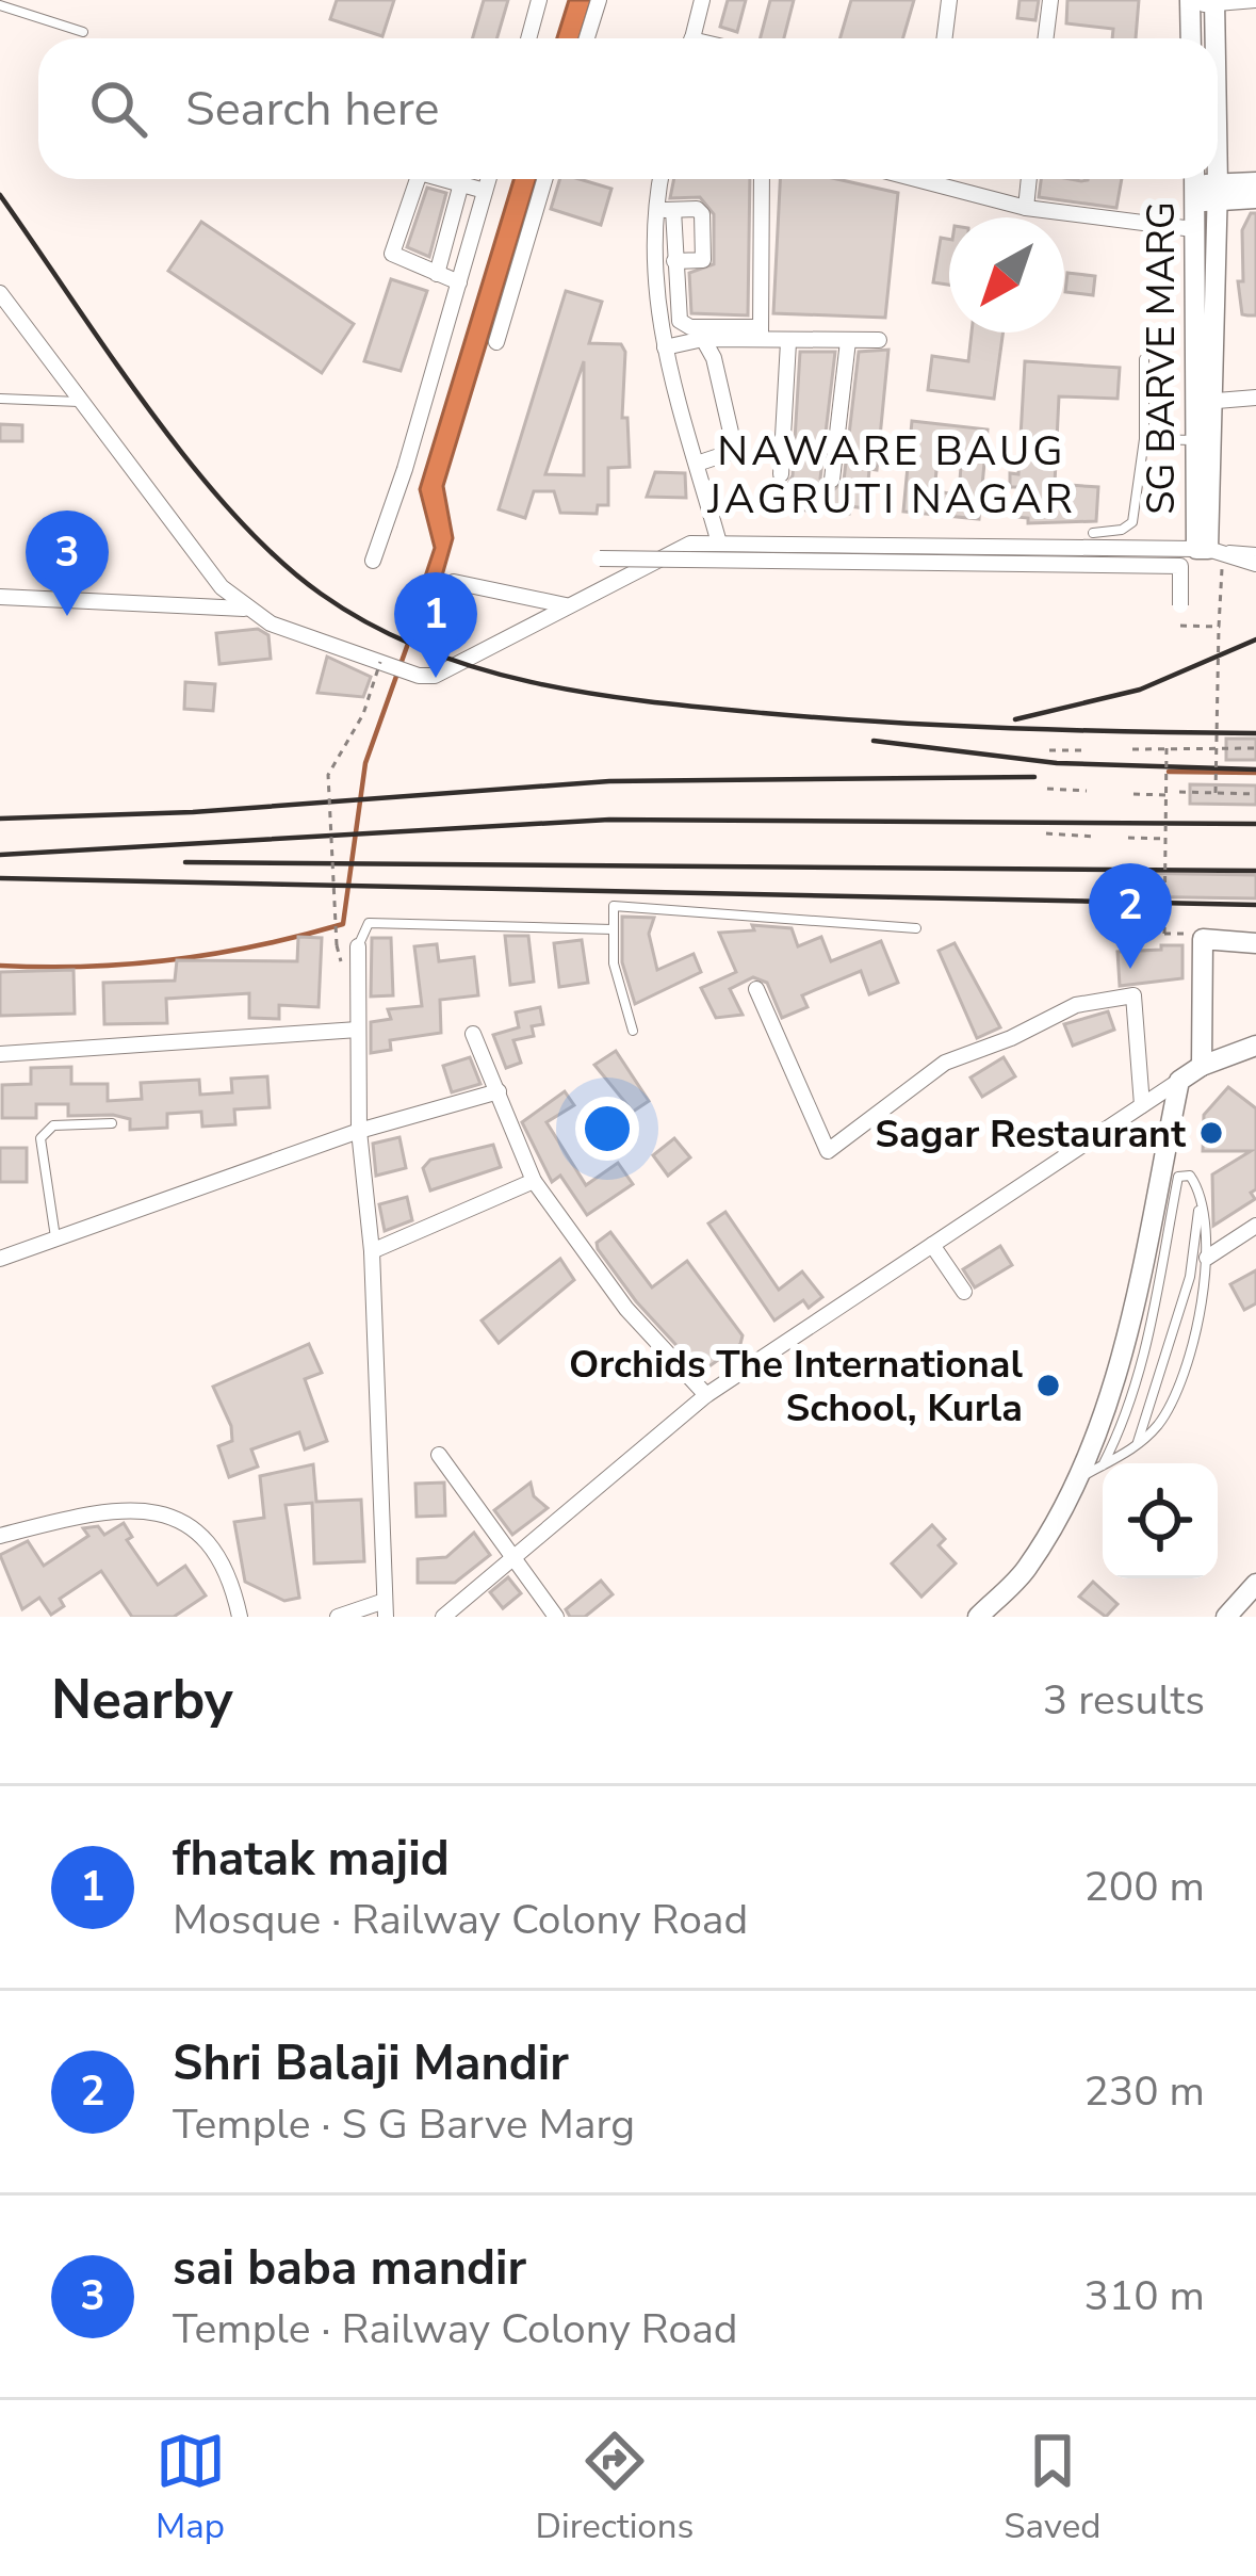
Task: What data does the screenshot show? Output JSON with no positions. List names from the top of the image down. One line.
{"streets":{"street":["SG BARVE MARG"]},"districts":["NAWARE BAUG JAGRUTI NAGAR"],"places":["Sagar Restaurant","Orchids The International School, Kurla"],"north":"bottom left","page":{"search":"Search here","pins":["3","1","2"],"heading":["Nearby","3 results"],"list":[{"mark":"1","name":"fhatak majid","note":"Mosque · Railway Colony Road","value":"200 m"},{"mark":"2","name":"Shri Balaji Mandir","note":"Temple · S G Barve Marg","value":"230 m"},{"mark":"3","name":"sai baba mandir","note":"Temple · Railway Colony Road","value":"310 m"}],"nav":["Map","Directions","Saved"]}}
